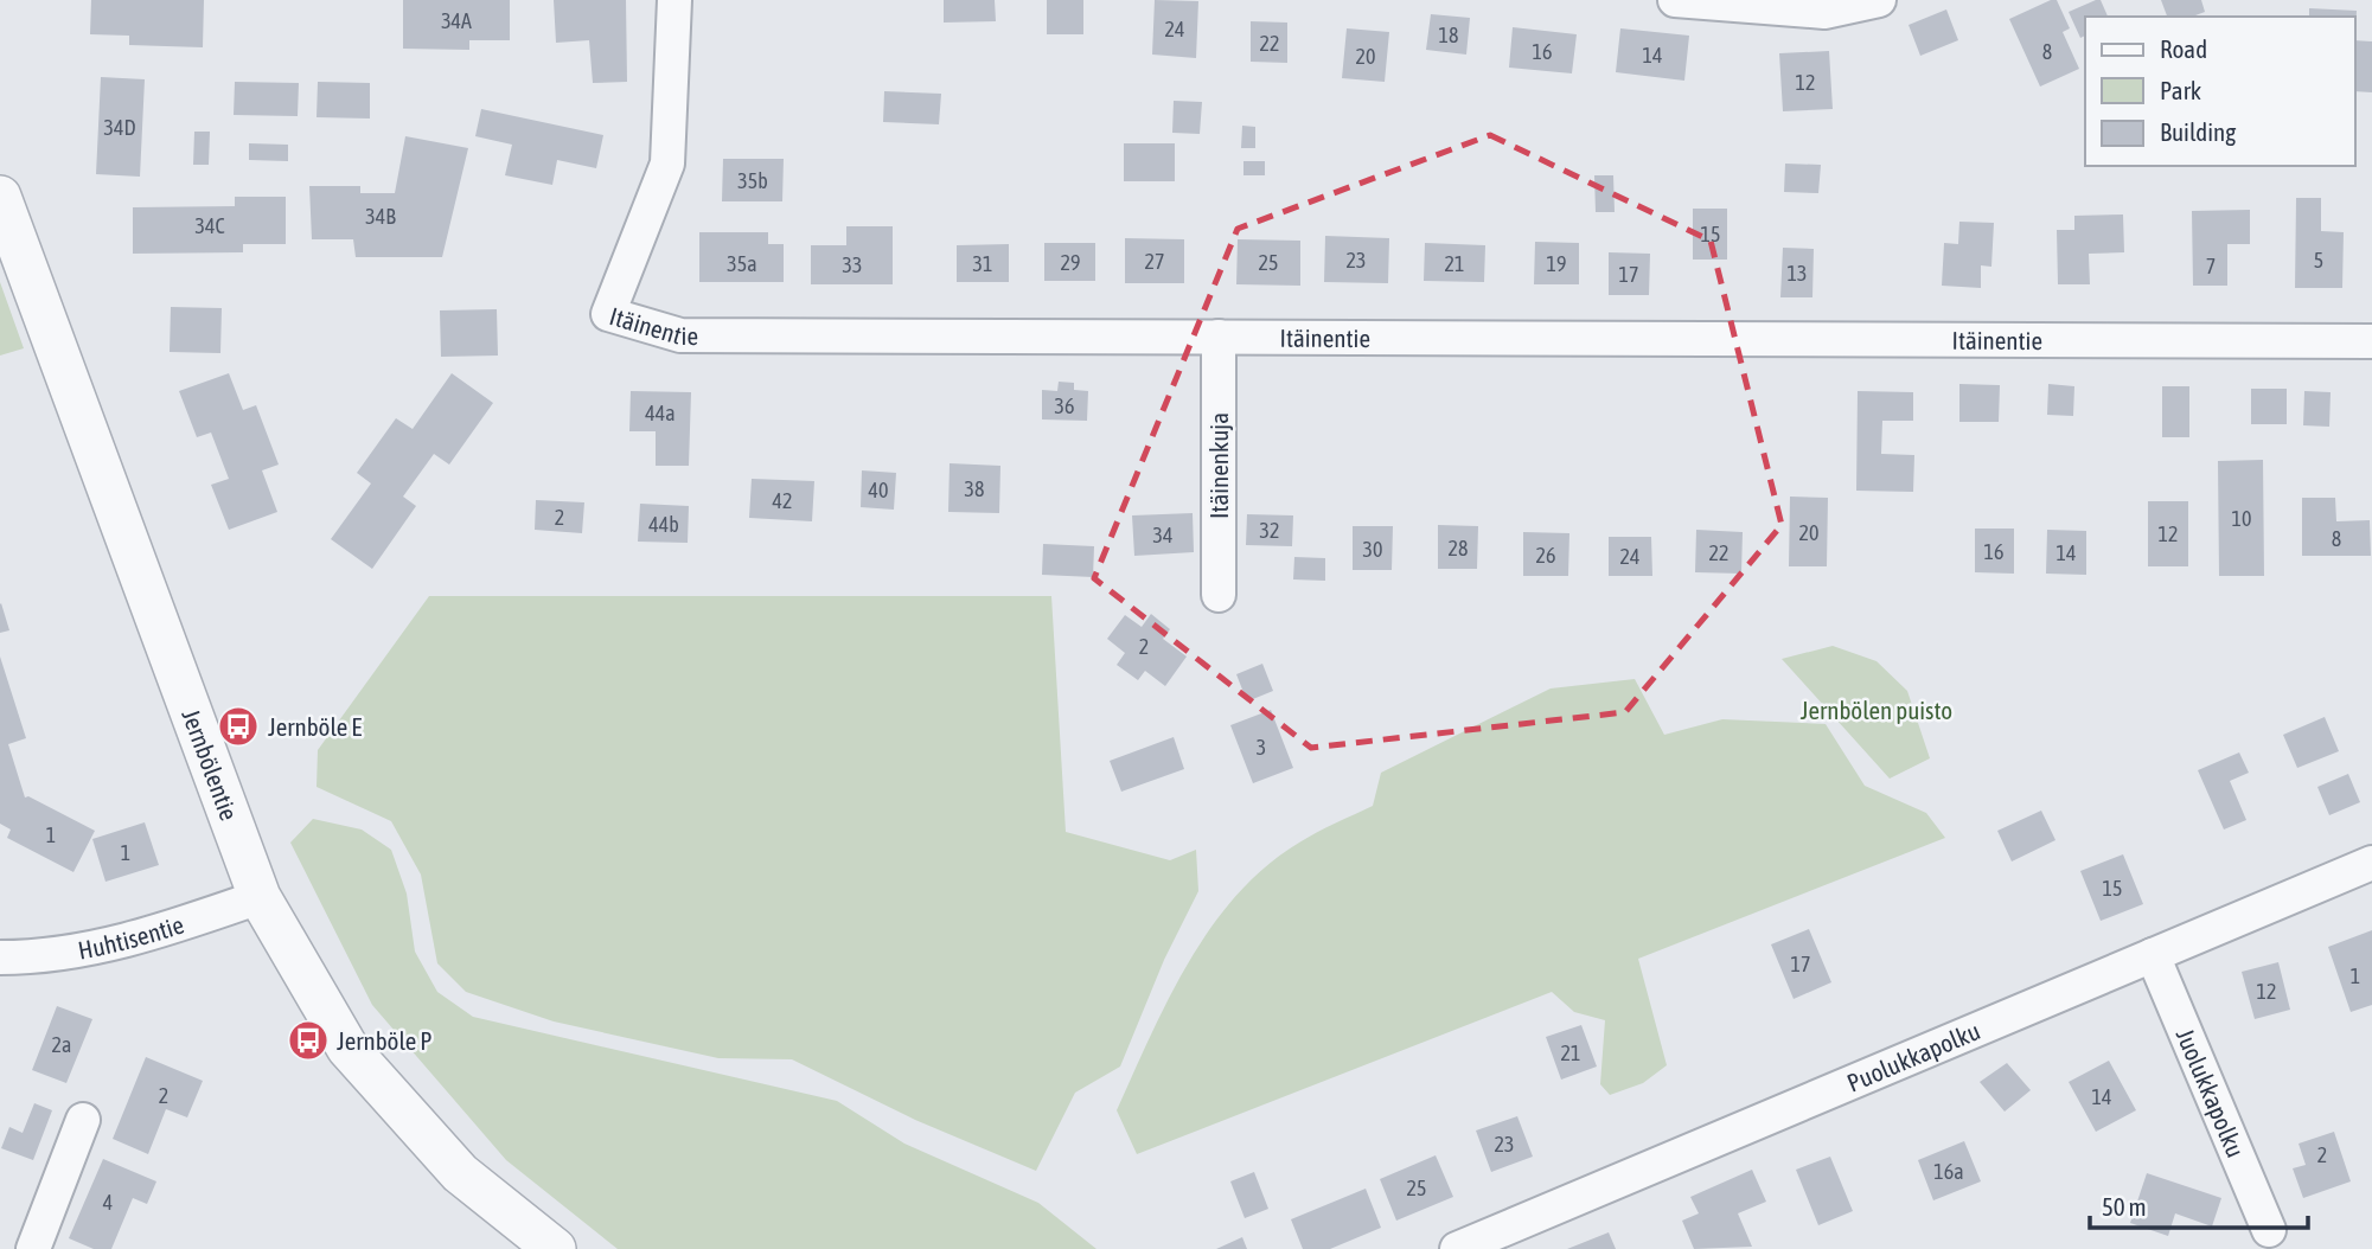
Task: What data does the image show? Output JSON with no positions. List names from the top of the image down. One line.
{"streets":{"street":["Itäinentie","Itäinenkuja","Jernbölentie","Huhtisentie","Puolukkapolku","Juolukkapolku"]},"crossings":[["Itäinentie","Itäinenkuja"],["Jernbölentie","Huhtisentie"],["Puolukkapolku","Juolukkapolku"]],"parks":["Jernbölen puisto"],"places":{"bus stop":["Jernböle E","Jernböle P"]},"house_numbers":["34A","24","18","22","16","8","14","20","12","34D","35b","34B","34C","15","23","5","27","29","25","35a","31","21","19","33","7","13","17","36","44a","38","40","42","2","10","44b","32","20","12","34","8","28","30","16","22","14","26","24","2","3","1","1","15","17","1","12","2a","21","2","14","23","2","16a","25","4"],"legend":["Road","Park","Building"],"scale_bar":"50 m"}
